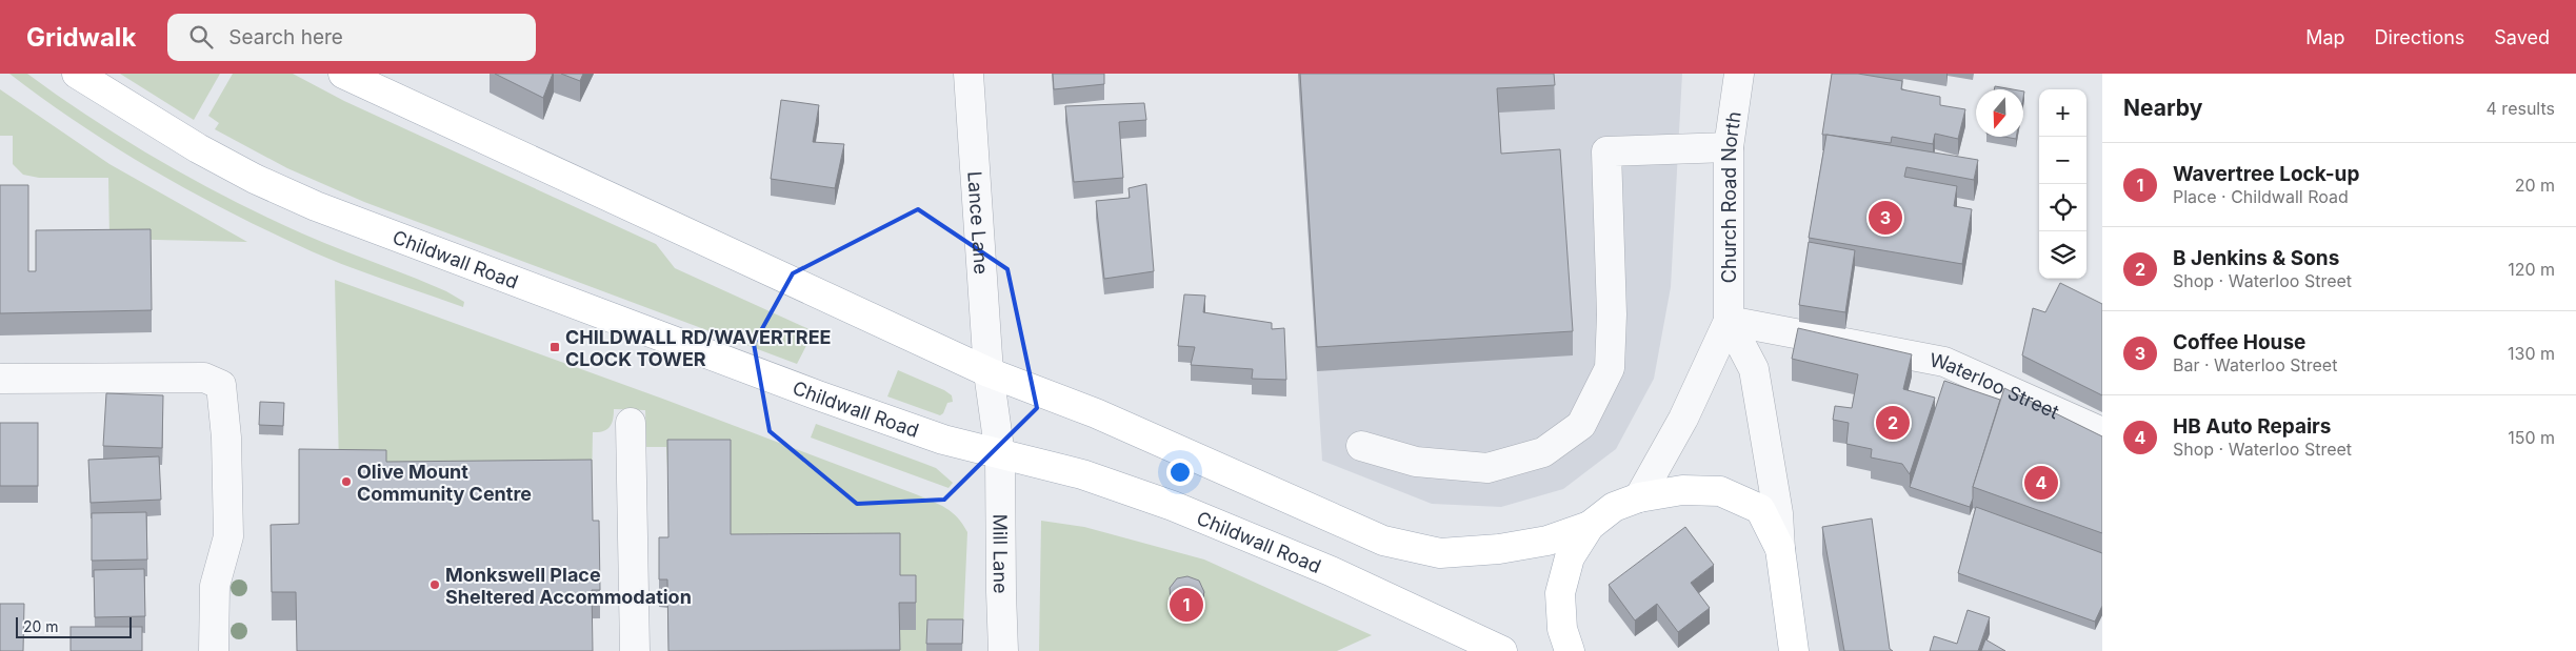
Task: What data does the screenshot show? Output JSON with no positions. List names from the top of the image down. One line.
{"streets":{"main road":["Childwall Road"],"street":["Church Road North","Lance Lane","Waterloo Street","Mill Lane"]},"crossings":[["Church Road North","Waterloo Street"],["Lance Lane","Childwall Road"],["Lance Lane","Mill Lane"],["Childwall Road","Mill Lane"]],"places":{"transit":["CHILDWALL RD/WAVERTREE CLOCK TOWER"],"other":["Olive Mount Community Centre","Monkswell Place Sheltered Accommodation"]},"scale_bar":"20 m","north":"bottom","page":{"header":"Gridwalk","search":"Search here","nav":["Map","Directions","Saved"],"heading":["Nearby","4 results"],"map_buttons":["+","−"],"list":[{"mark":"1","name":"Wavertree Lock-up","note":"Place · Childwall Road","value":"20 m"},{"mark":"2","name":"B Jenkins & Sons","note":"Shop · Waterloo Street","value":"120 m"},{"mark":"3","name":"Coffee House","note":"Bar · Waterloo Street","value":"130 m"},{"mark":"4","name":"HB Auto Repairs","note":"Shop · Waterloo Street","value":"150 m"}],"pins":["3","2","4","1"],"scale":"20 m"}}
